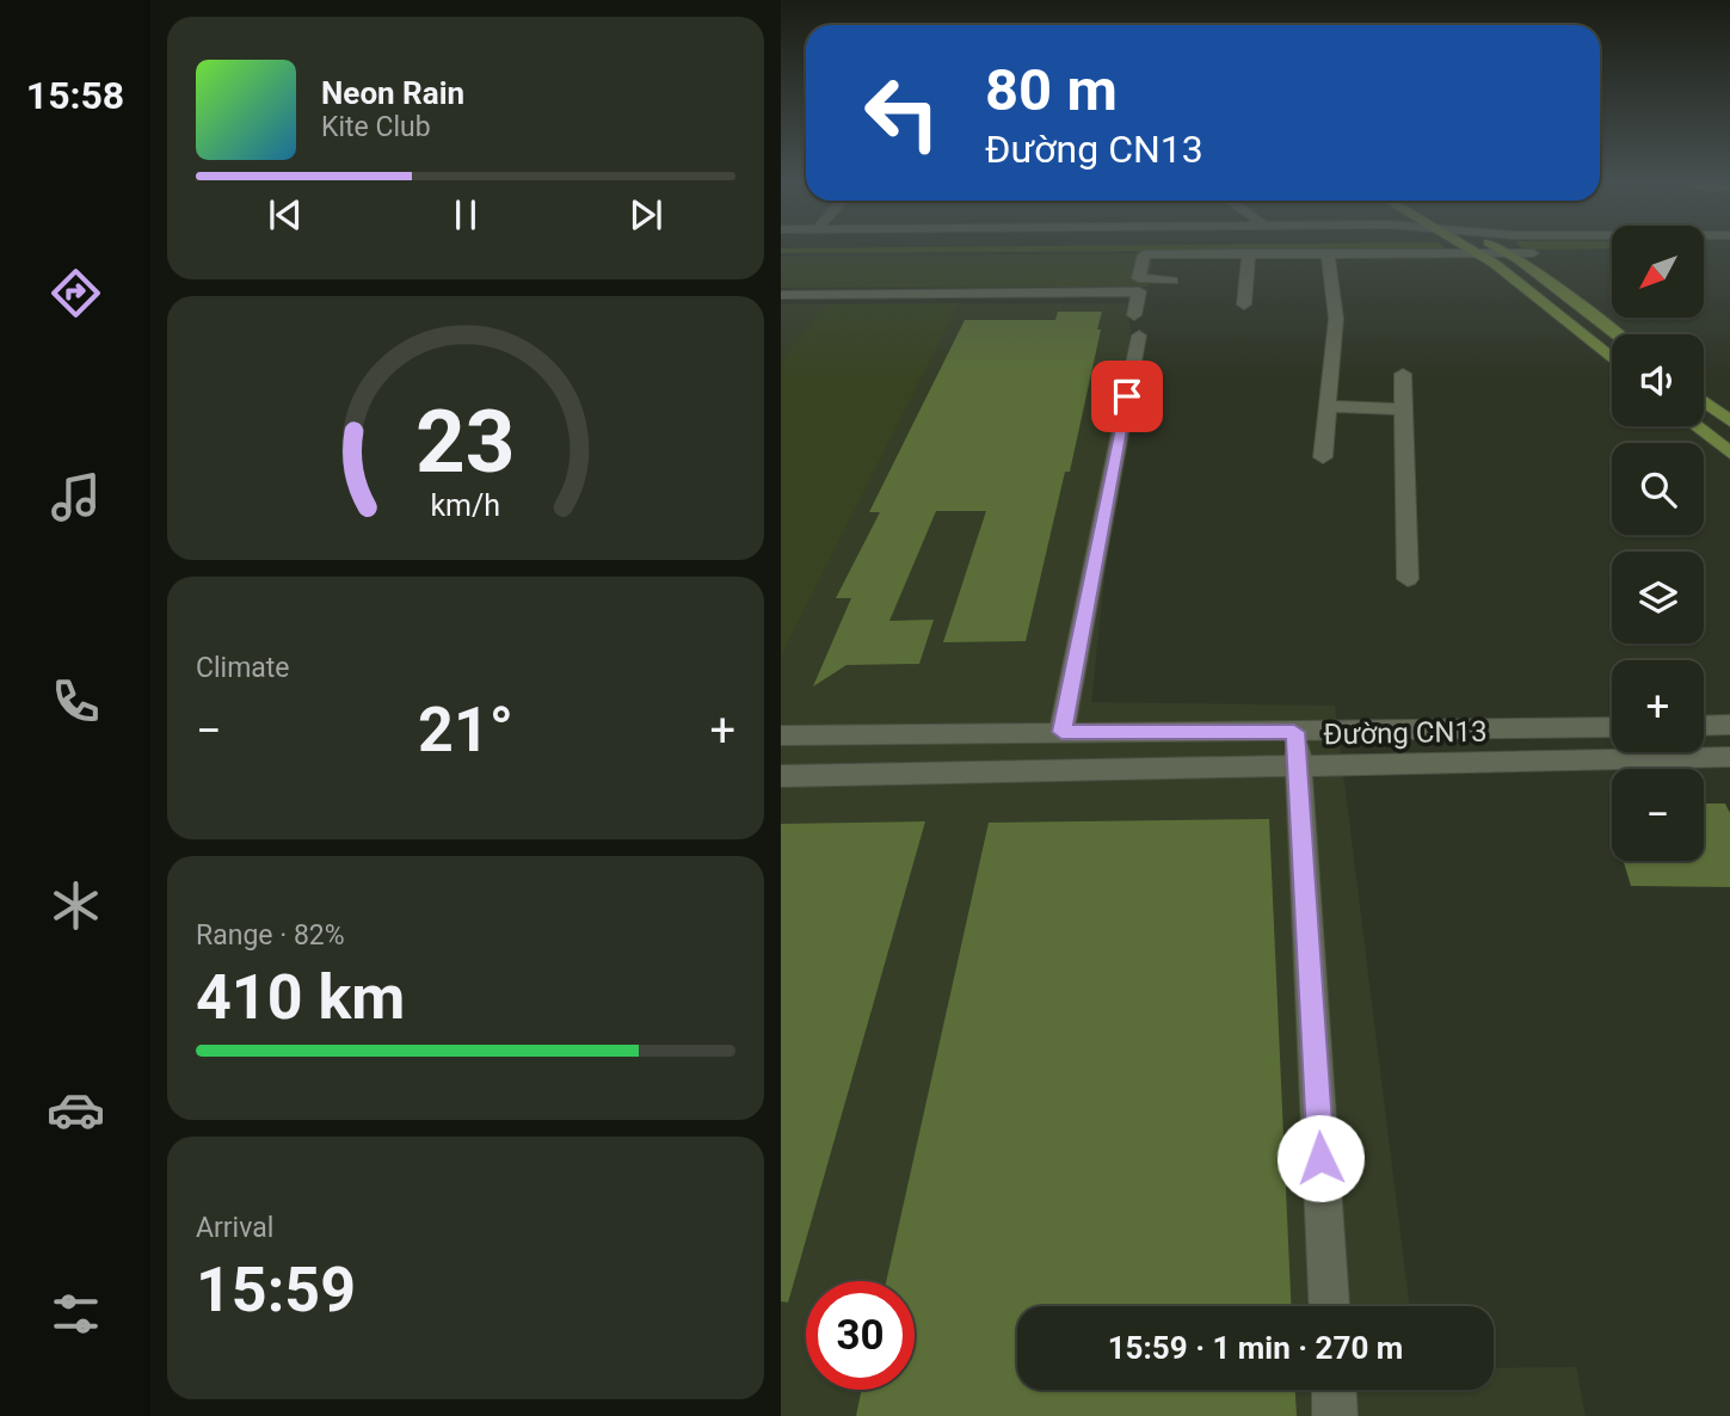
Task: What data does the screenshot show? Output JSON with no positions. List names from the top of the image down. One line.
{"streets":{"street":["Đường CN13"]},"north":"bottom left","page":{"tabs":"15:58","turn":["80 m","Đường CN13"],"song":["Neon Rain","Kite Club"],"map_buttons":["+","−"],"tile":["Climate",["Range · 82%","410 km"],["Arrival","15:59"]],"heat":["−","21°","+"],"limit":"30","trip":"15:59 · 1 min · 270 m","gauge":["23","km/h"]}}
